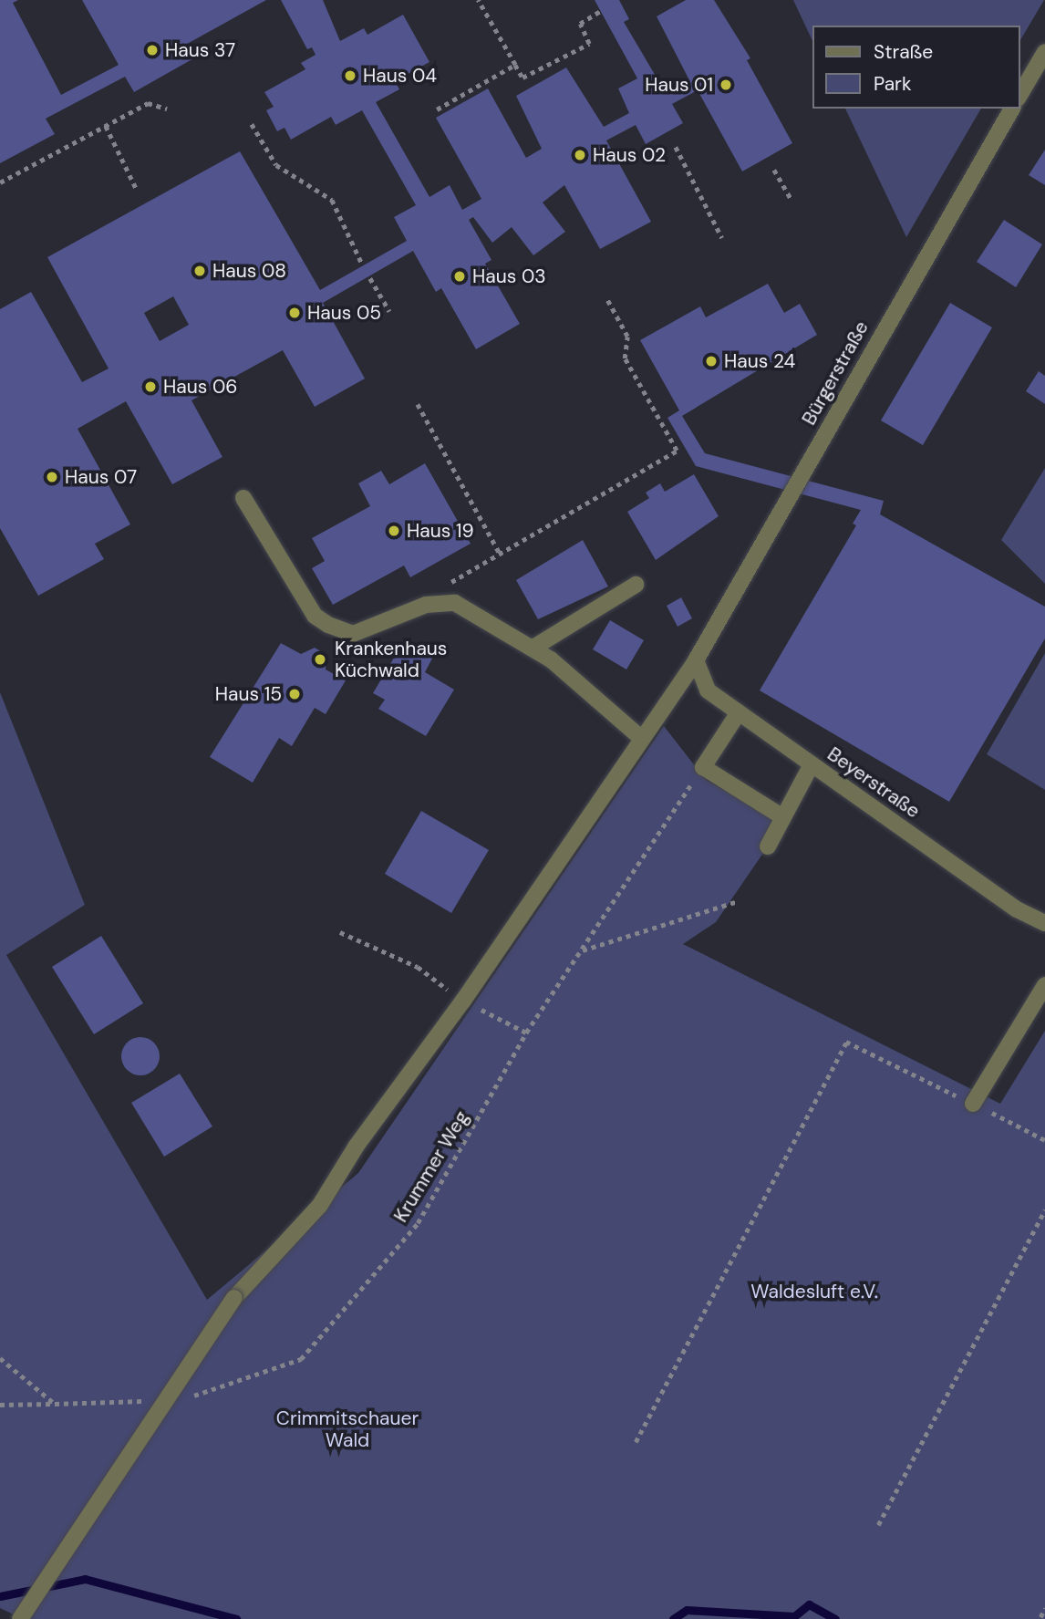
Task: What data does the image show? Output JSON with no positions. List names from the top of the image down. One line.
{"streets":{"street":["Bürgerstraße","Beyerstraße"],"path":["Krummer Weg"]},"crossings":[["Bürgerstraße","Beyerstraße"]],"parks":["Waldesluft e.V.","Crimmitschauer Wald"],"places":["Haus 37","Haus 04","Haus 01","Haus 02","Haus 08","Haus 03","Haus 05","Haus 24","Haus 06","Haus 07","Haus 19","Krankenhaus Küchwald","Haus 15"],"legend":["Straße","Park"]}
